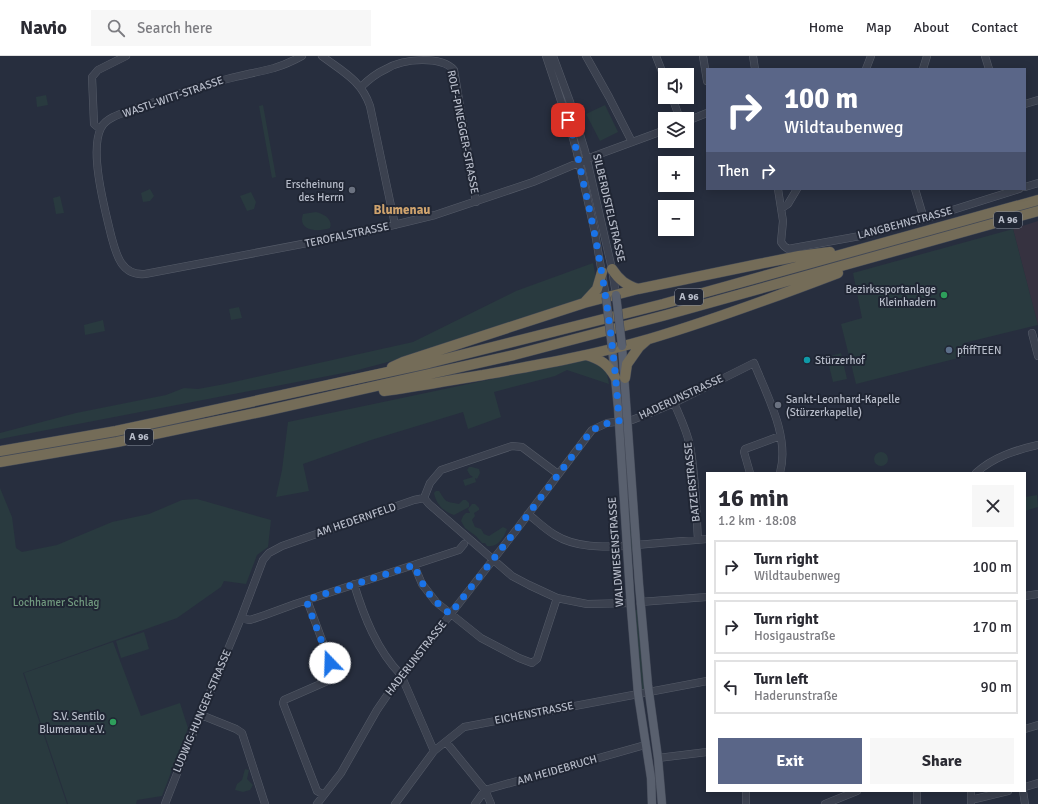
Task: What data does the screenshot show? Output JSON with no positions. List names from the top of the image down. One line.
{"streets":{"highway":["A 96"],"main road":["WALDWIESENSTRASSE"],"street":["WASTL-WITT-STRASSE","ROLF-PINEGGER-STRASSE","SILBERDISTELSTRASSE","LANGBEHNSTRASSE","TEROFALSTRASSE","HADERUNSTRASSE","BATZERSTRASSE","AM HEDERNFELD","LUDWIG-HUNGER-STRASSE","EICHENSTRASSE","AM HEIDEBRUCH"]},"crossings":[["WASTL-WITT-STRASSE","TEROFALSTRASSE"],["ROLF-PINEGGER-STRASSE","TEROFALSTRASSE"],["SILBERDISTELSTRASSE","TEROFALSTRASSE"],["SILBERDISTELSTRASSE","WALDWIESENSTRASSE"],["HADERUNSTRASSE","BATZERSTRASSE"],["HADERUNSTRASSE","WALDWIESENSTRASSE"],["AM HEDERNFELD","LUDWIG-HUNGER-STRASSE"],["WALDWIESENSTRASSE","EICHENSTRASSE"],["WALDWIESENSTRASSE","AM HEIDEBRUCH"]],"districts":["Blumenau"],"parks":["Lochhamer Schlag"],"places":["Erscheinung des Herrn","Bezirkssportanlage Kleinhadern","pfiffTEEN","Stürzerhof","Sankt-Leonhard-Kapelle (Stürzerkapelle)","S.V. Sentilo Blumenau e.V."],"page":{"header":"Navio","search":"Search here","nav":["Home","Map","About","Contact"],"map_buttons":["+","−"],"turn":["100 m","Wildtaubenweg"],"then":"Then","heading":["16 min","1.2 km · 18:08"],"list":[{"name":"Turn right","note":"Wildtaubenweg","value":"100 m"},{"name":"Turn right","note":"Hosigaustraße","value":"170 m"},{"name":"Turn left","note":"Haderunstraße","value":"90 m"}],"buttons":["Exit","Share"]}}
